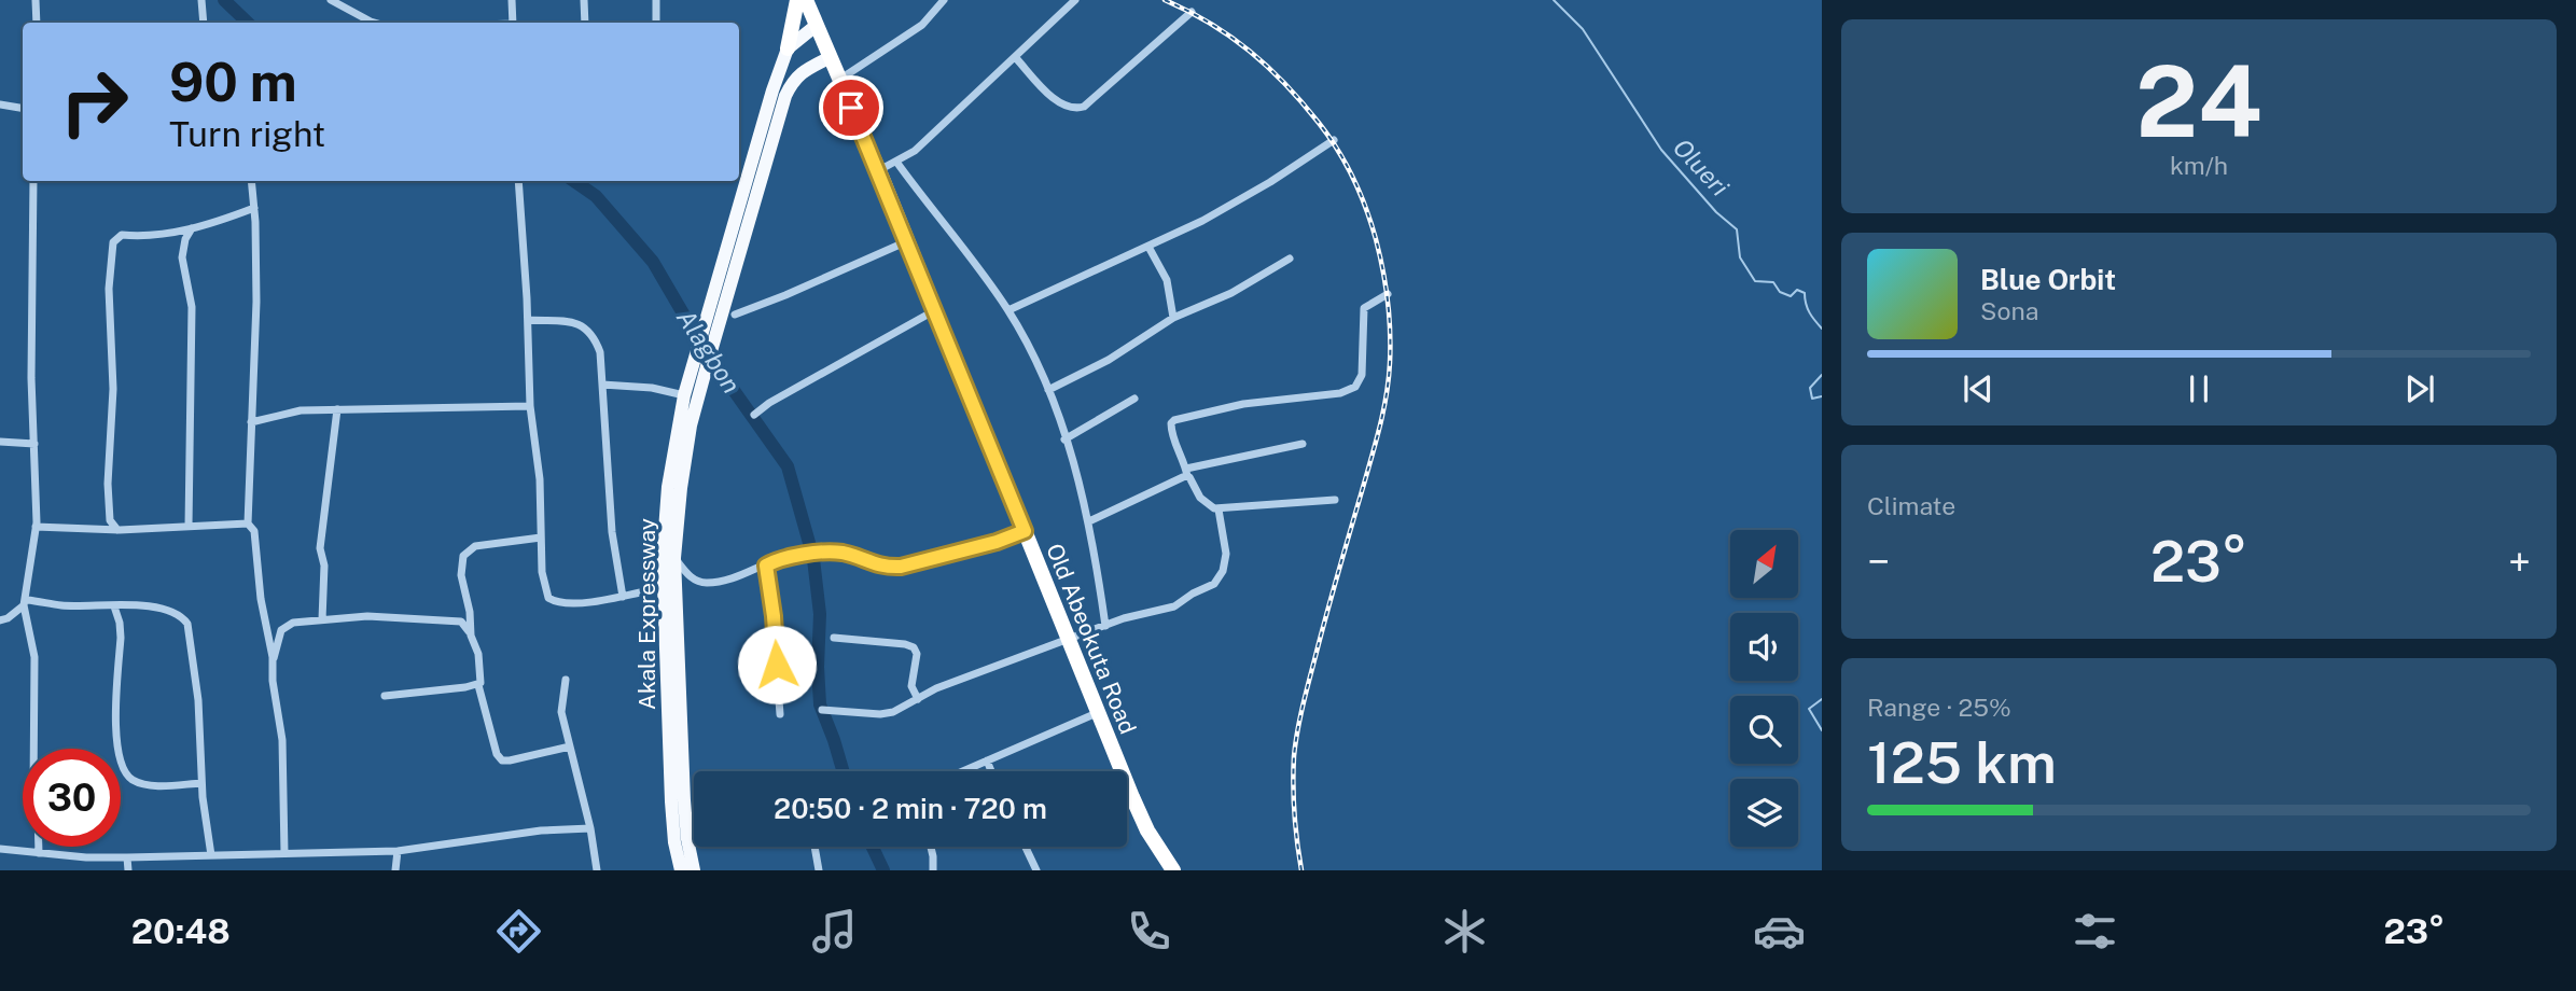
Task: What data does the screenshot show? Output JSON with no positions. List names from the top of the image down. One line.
{"streets":{"highway":["Old Abeokuta Road"],"main road":["Akala Expressway"]},"crossings":[["Akala Expressway","Old Abeokuta Road"]],"water":["Olueri","Alagbon"],"north":"top right","page":{"tile":[["24","km/h"],"Climate",["Range · 25%","125 km"]],"turn":["90 m","Turn right"],"song":["Blue Orbit","Sona"],"heat":["−","23°","+"],"limit":"30","trip":"20:50 · 2 min · 720 m","tabs":["20:48","23°"]}}
